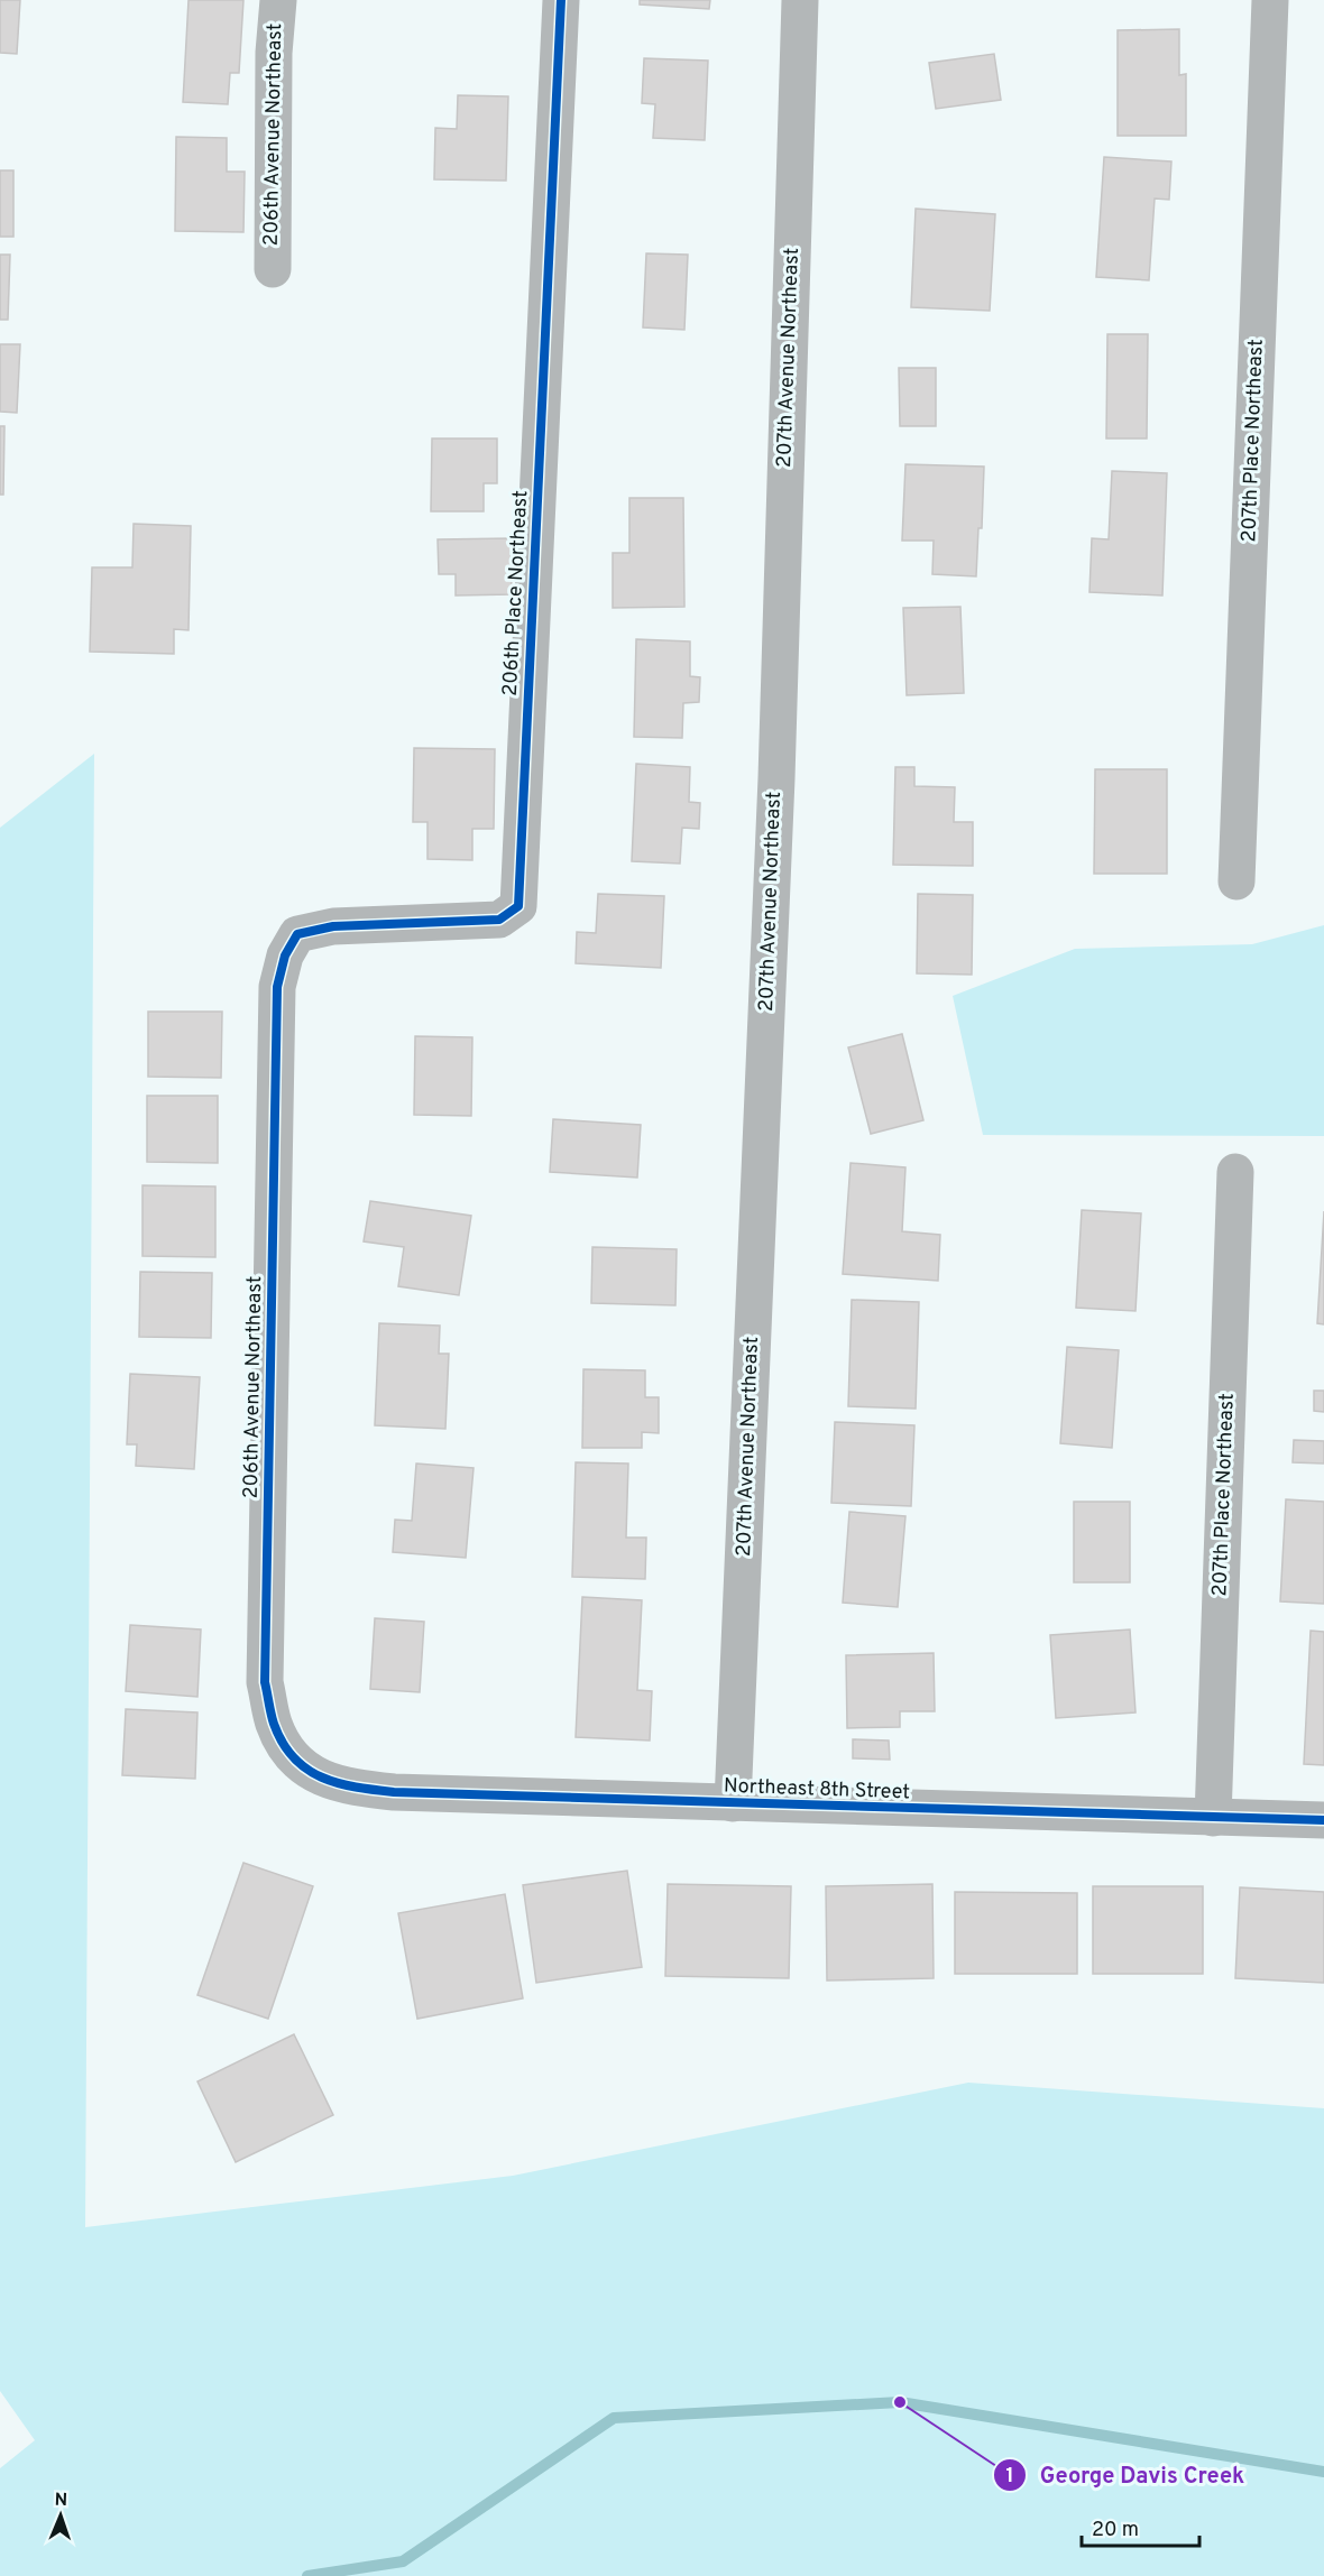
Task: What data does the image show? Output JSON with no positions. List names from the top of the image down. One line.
{"streets":{"street":["206th Avenue Northeast","207th Avenue Northeast","207th Place Northeast","206th Place Northeast","Northeast 8th Street"]},"crossings":[["206th Avenue Northeast","206th Place Northeast"],["206th Avenue Northeast","Northeast 8th Street"],["207th Avenue Northeast","Northeast 8th Street"],["207th Place Northeast","Northeast 8th Street"]],"places":["George Davis Creek"],"scale_bar":"20 m","north":"top"}
